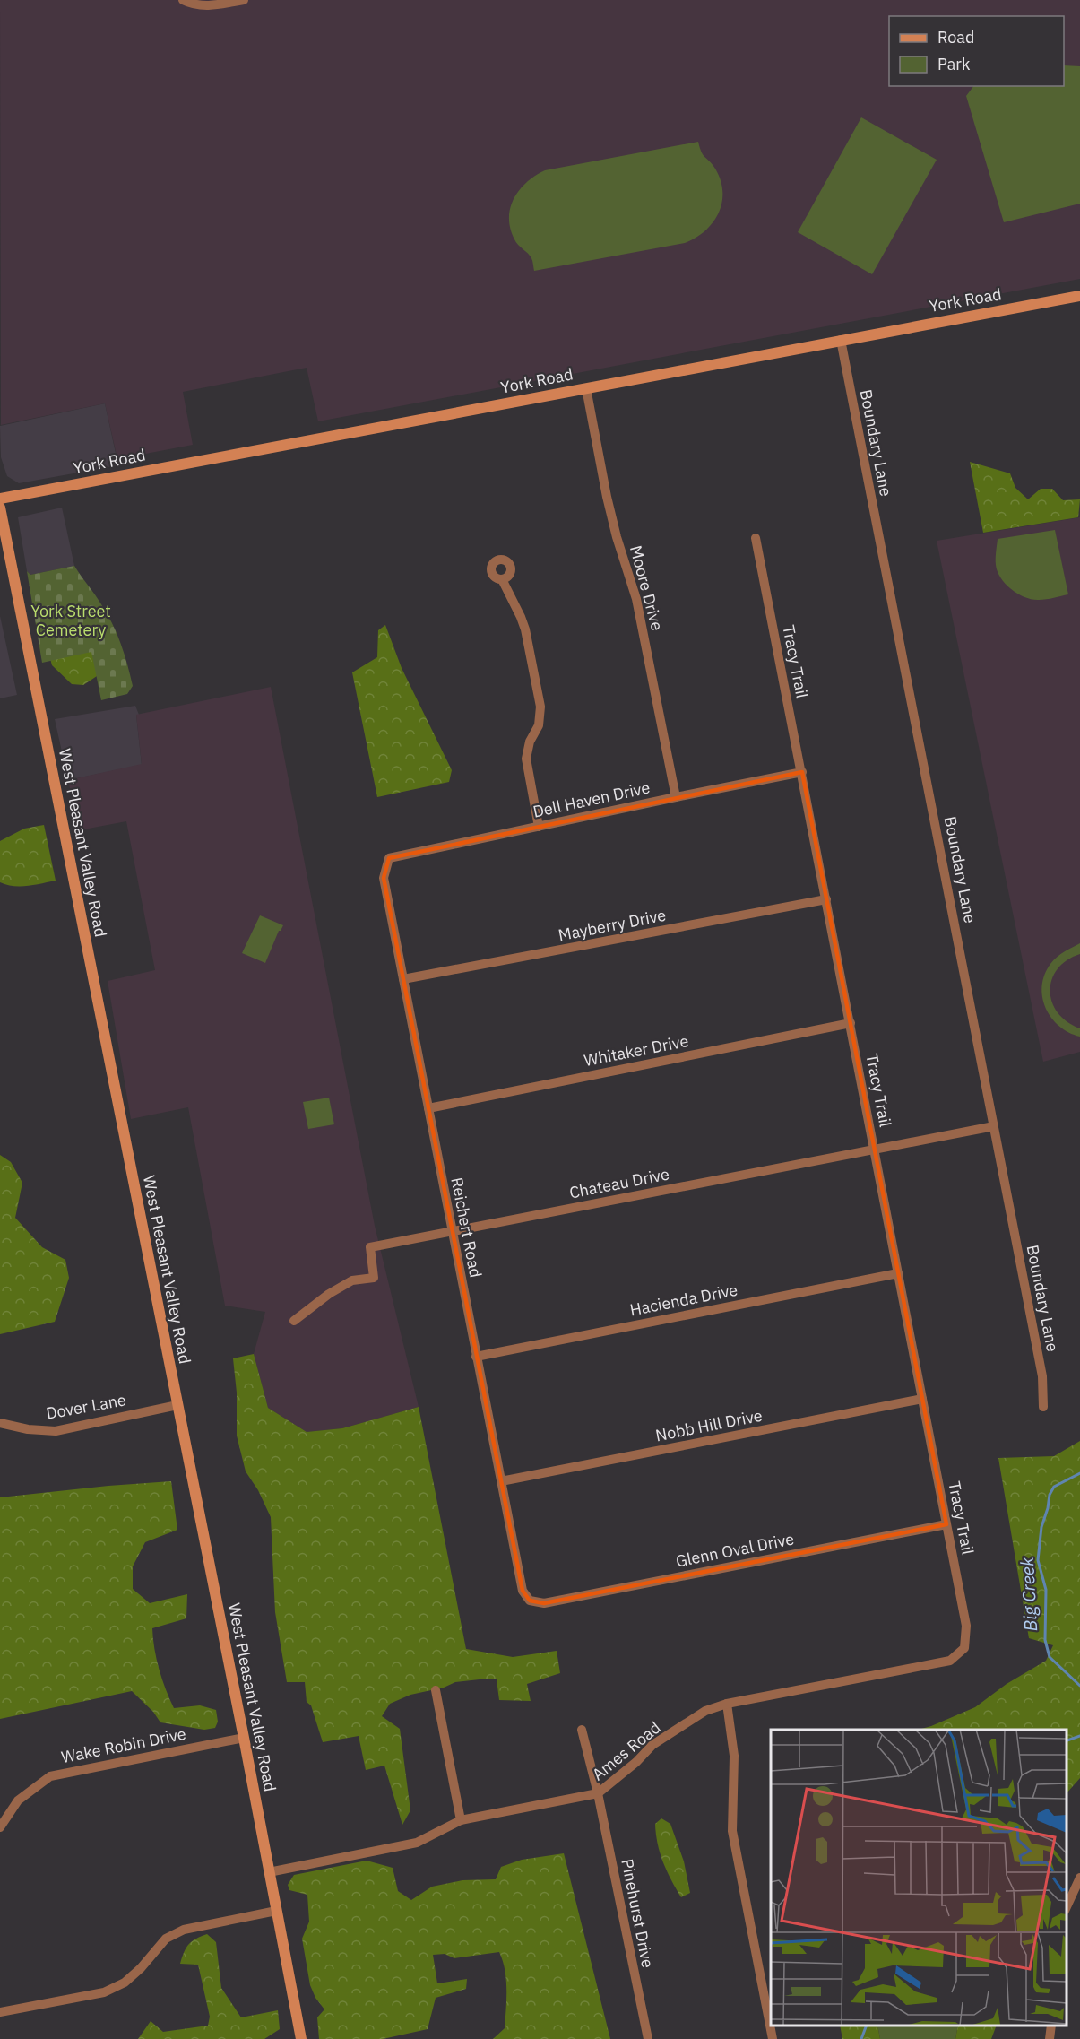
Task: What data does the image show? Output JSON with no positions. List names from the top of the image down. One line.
{"streets":{"main road":["York Road","West Pleasant Valley Road"],"street":["Boundary Lane","Moore Drive","Tracy Trail","Dell Haven Drive","Mayberry Drive","Whitaker Drive","Chateau Drive","Reichert Road","Hacienda Drive","Dover Lane","Nobb Hill Drive","Glenn Oval Drive","Wake Robin Drive","Ames Road","Pinehurst Drive"]},"crossings":[["York Road","Boundary Lane"],["York Road","Moore Drive"],["Boundary Lane","Chateau Drive"],["Moore Drive","Dell Haven Drive"],["Tracy Trail","Dell Haven Drive"],["Tracy Trail","Mayberry Drive"],["Tracy Trail","Whitaker Drive"],["Tracy Trail","Chateau Drive"],["Tracy Trail","Hacienda Drive"],["Tracy Trail","Nobb Hill Drive"],["Tracy Trail","Glenn Oval Drive"],["Tracy Trail","Ames Road"],["Dell Haven Drive","Reichert Road"],["West Pleasant Valley Road","Dover Lane"],["West Pleasant Valley Road","Wake Robin Drive"],["West Pleasant Valley Road","Ames Road"],["Mayberry Drive","Reichert Road"],["Whitaker Drive","Reichert Road"],["Chateau Drive","Reichert Road"],["Reichert Road","Hacienda Drive"],["Reichert Road","Nobb Hill Drive"],["Reichert Road","Glenn Oval Drive"],["Ames Road","Pinehurst Drive"]],"water":["Big Creek"],"parks":["York Street Cemetery"],"legend":["Road","Park"]}
